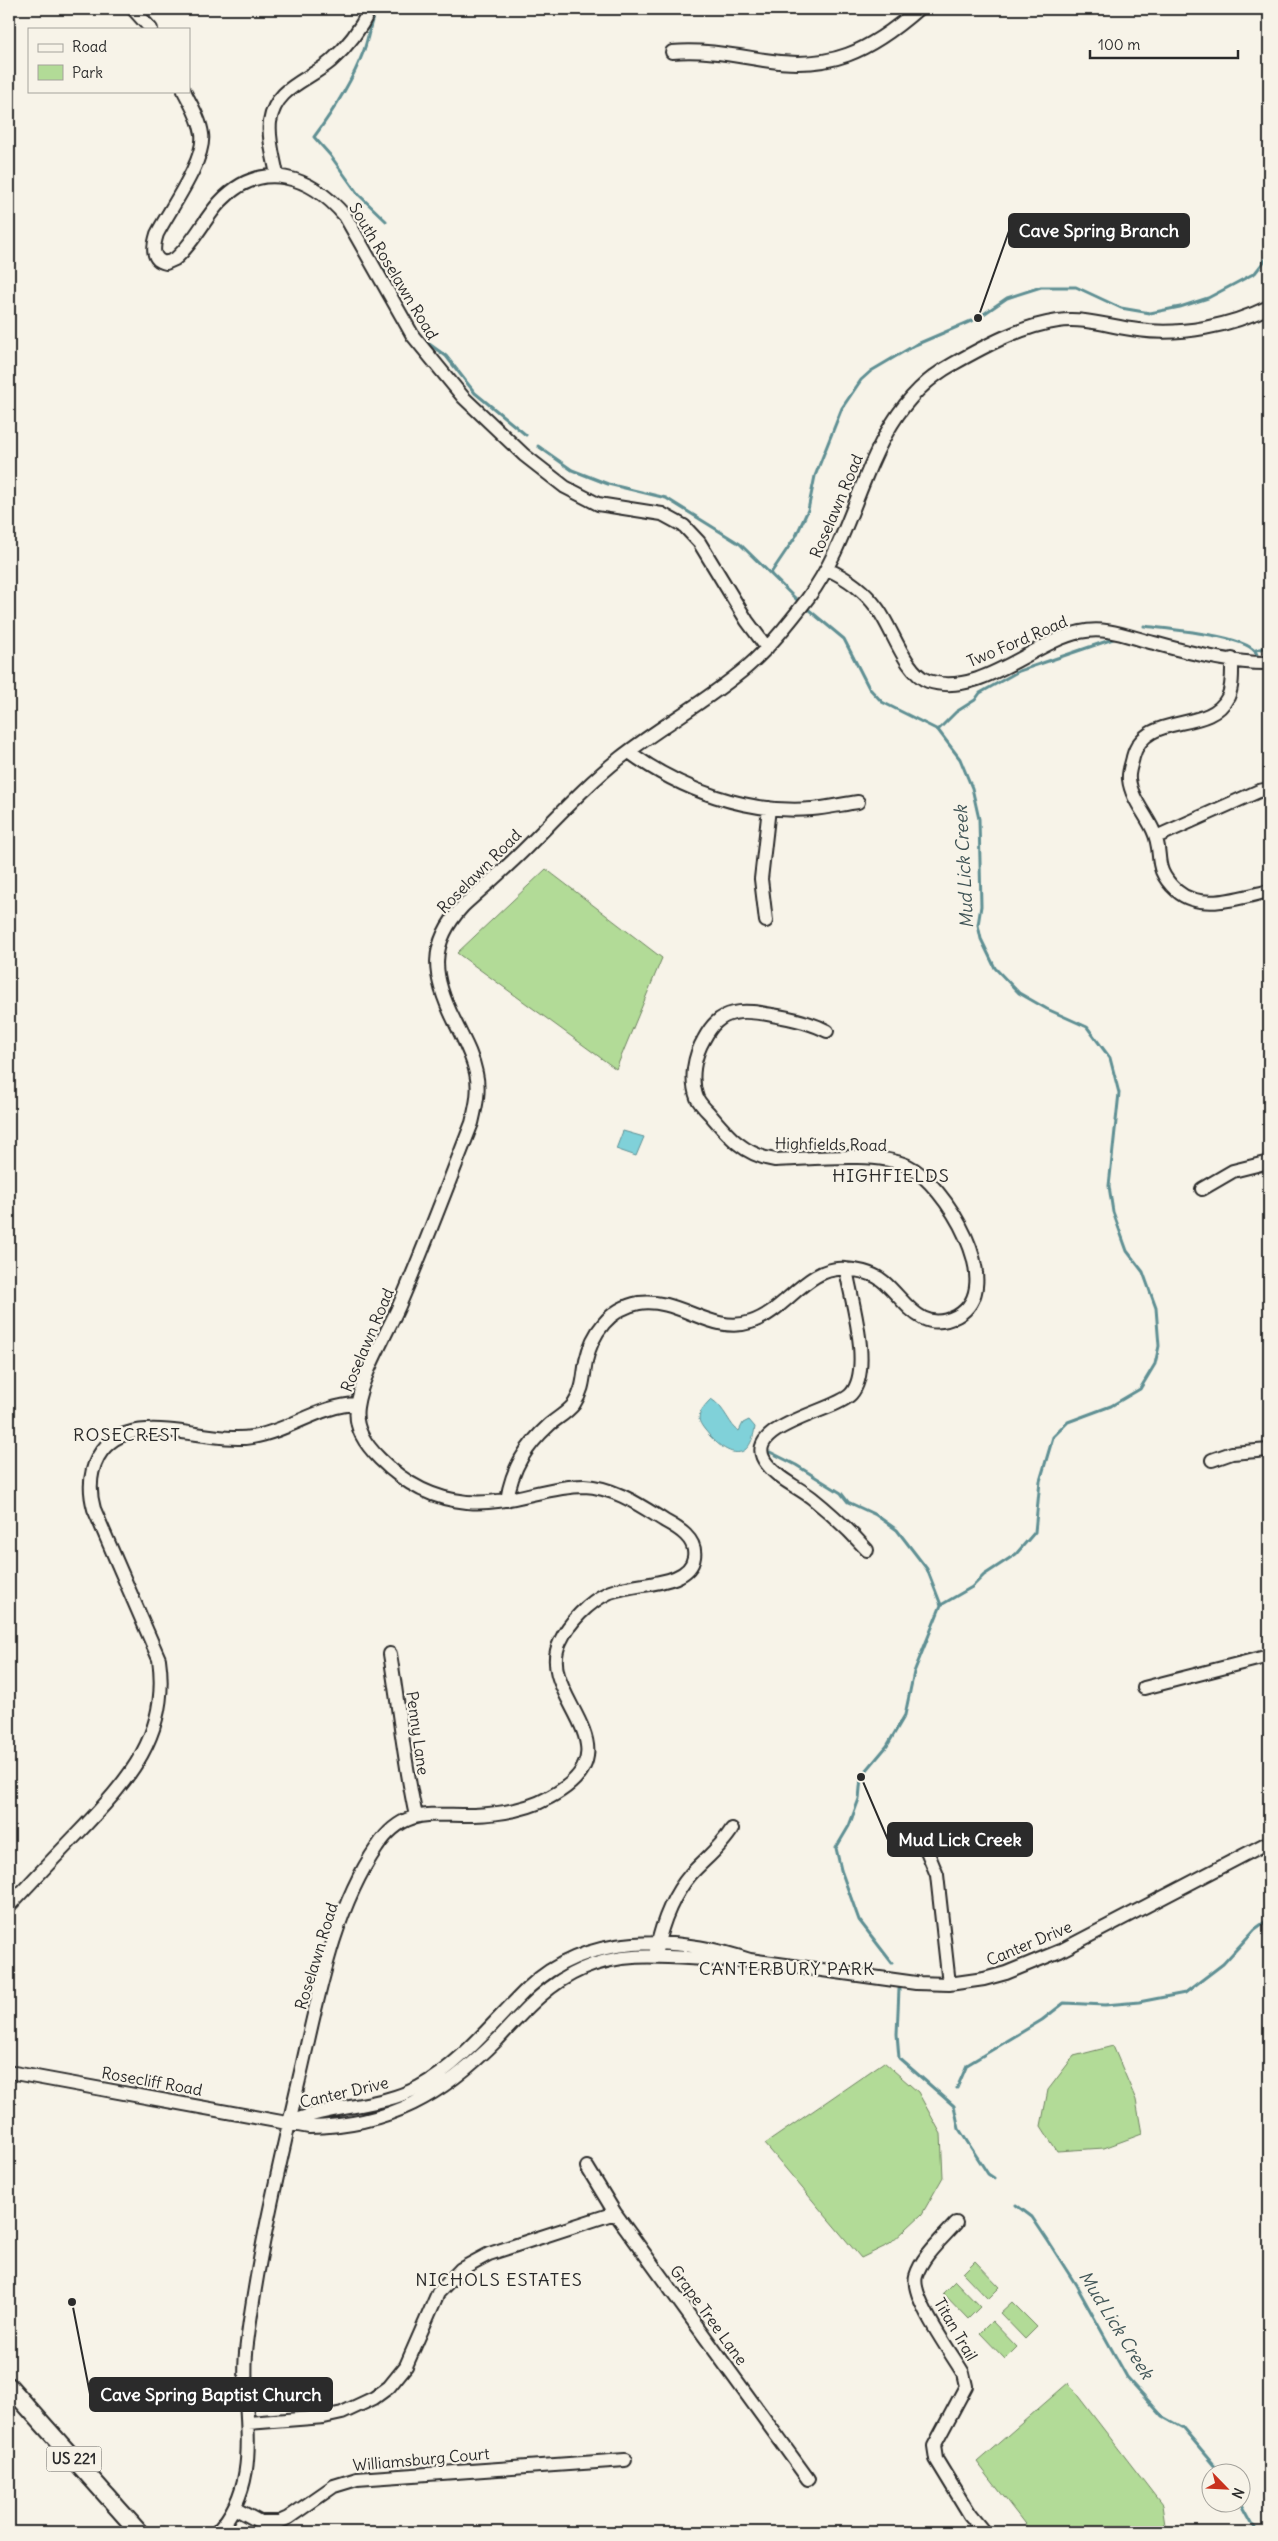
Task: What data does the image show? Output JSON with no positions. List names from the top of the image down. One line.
{"streets":{"main road":["US 221"],"street":["South Roselawn Road","Roselawn Road","Two Ford Road","Highfields Road","Penny Lane","Canter Drive","Rosecliff Road","Grape Tree Lane","Titan Trail","Williamsburg Court"]},"crossings":[["South Roselawn Road","Roselawn Road"],["Roselawn Road","Two Ford Road"],["Roselawn Road","Highfields Road"],["Roselawn Road","Penny Lane"],["Roselawn Road","Canter Drive"],["Roselawn Road","Rosecliff Road"],["Roselawn Road","Williamsburg Court"],["Canter Drive","Rosecliff Road"]],"districts":["HIGHFIELDS","ROSECREST","CANTERBURY PARK","NICHOLS ESTATES"],"water":["Mud Lick Creek"],"places":["Cave Spring Branch","Mud Lick Creek","Cave Spring Baptist Church"],"legend":["Road","Park"],"scale_bar":"100 m","north":"bottom right"}
